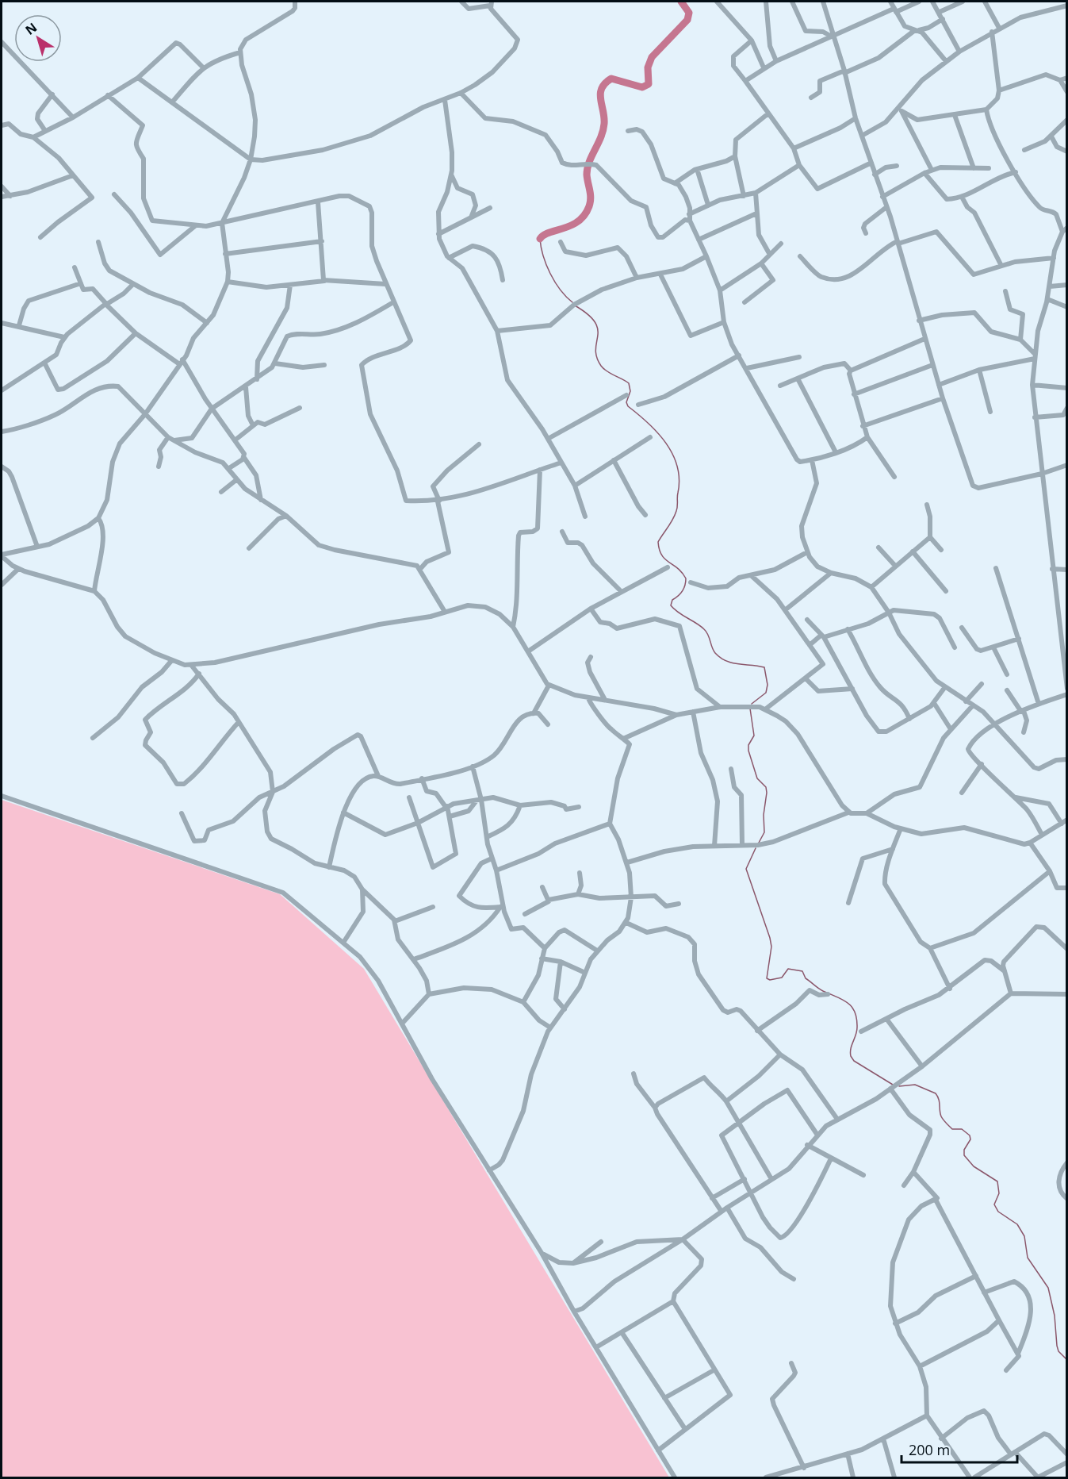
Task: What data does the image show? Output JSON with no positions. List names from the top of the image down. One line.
{"scale_bar":"200 m","north":"top left"}
